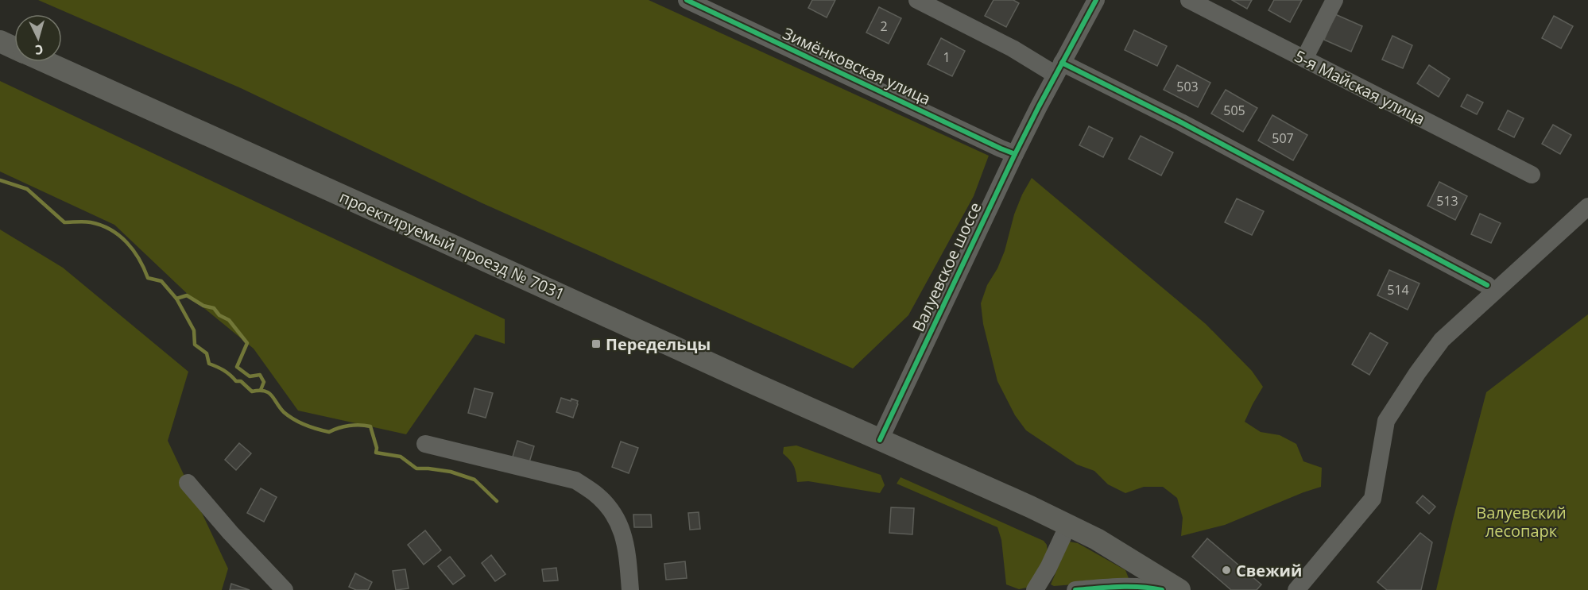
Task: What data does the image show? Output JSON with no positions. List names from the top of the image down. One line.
{"streets":{"main road":["проектируемый проезд № 7031"],"street":["Зимёнковская улица","5-я Майская улица","Валуевское шоссе"]},"crossings":[["Зимёнковская улица","Валуевское шоссе"],["проектируемый проезд № 7031","Валуевское шоссе"]],"parks":["Валуевский лесопарк"],"places":{"transit":["Передельцы"],"other":["Свежий"]},"house_numbers":["2","1","503","505","507","513","514"],"north":"bottom"}
